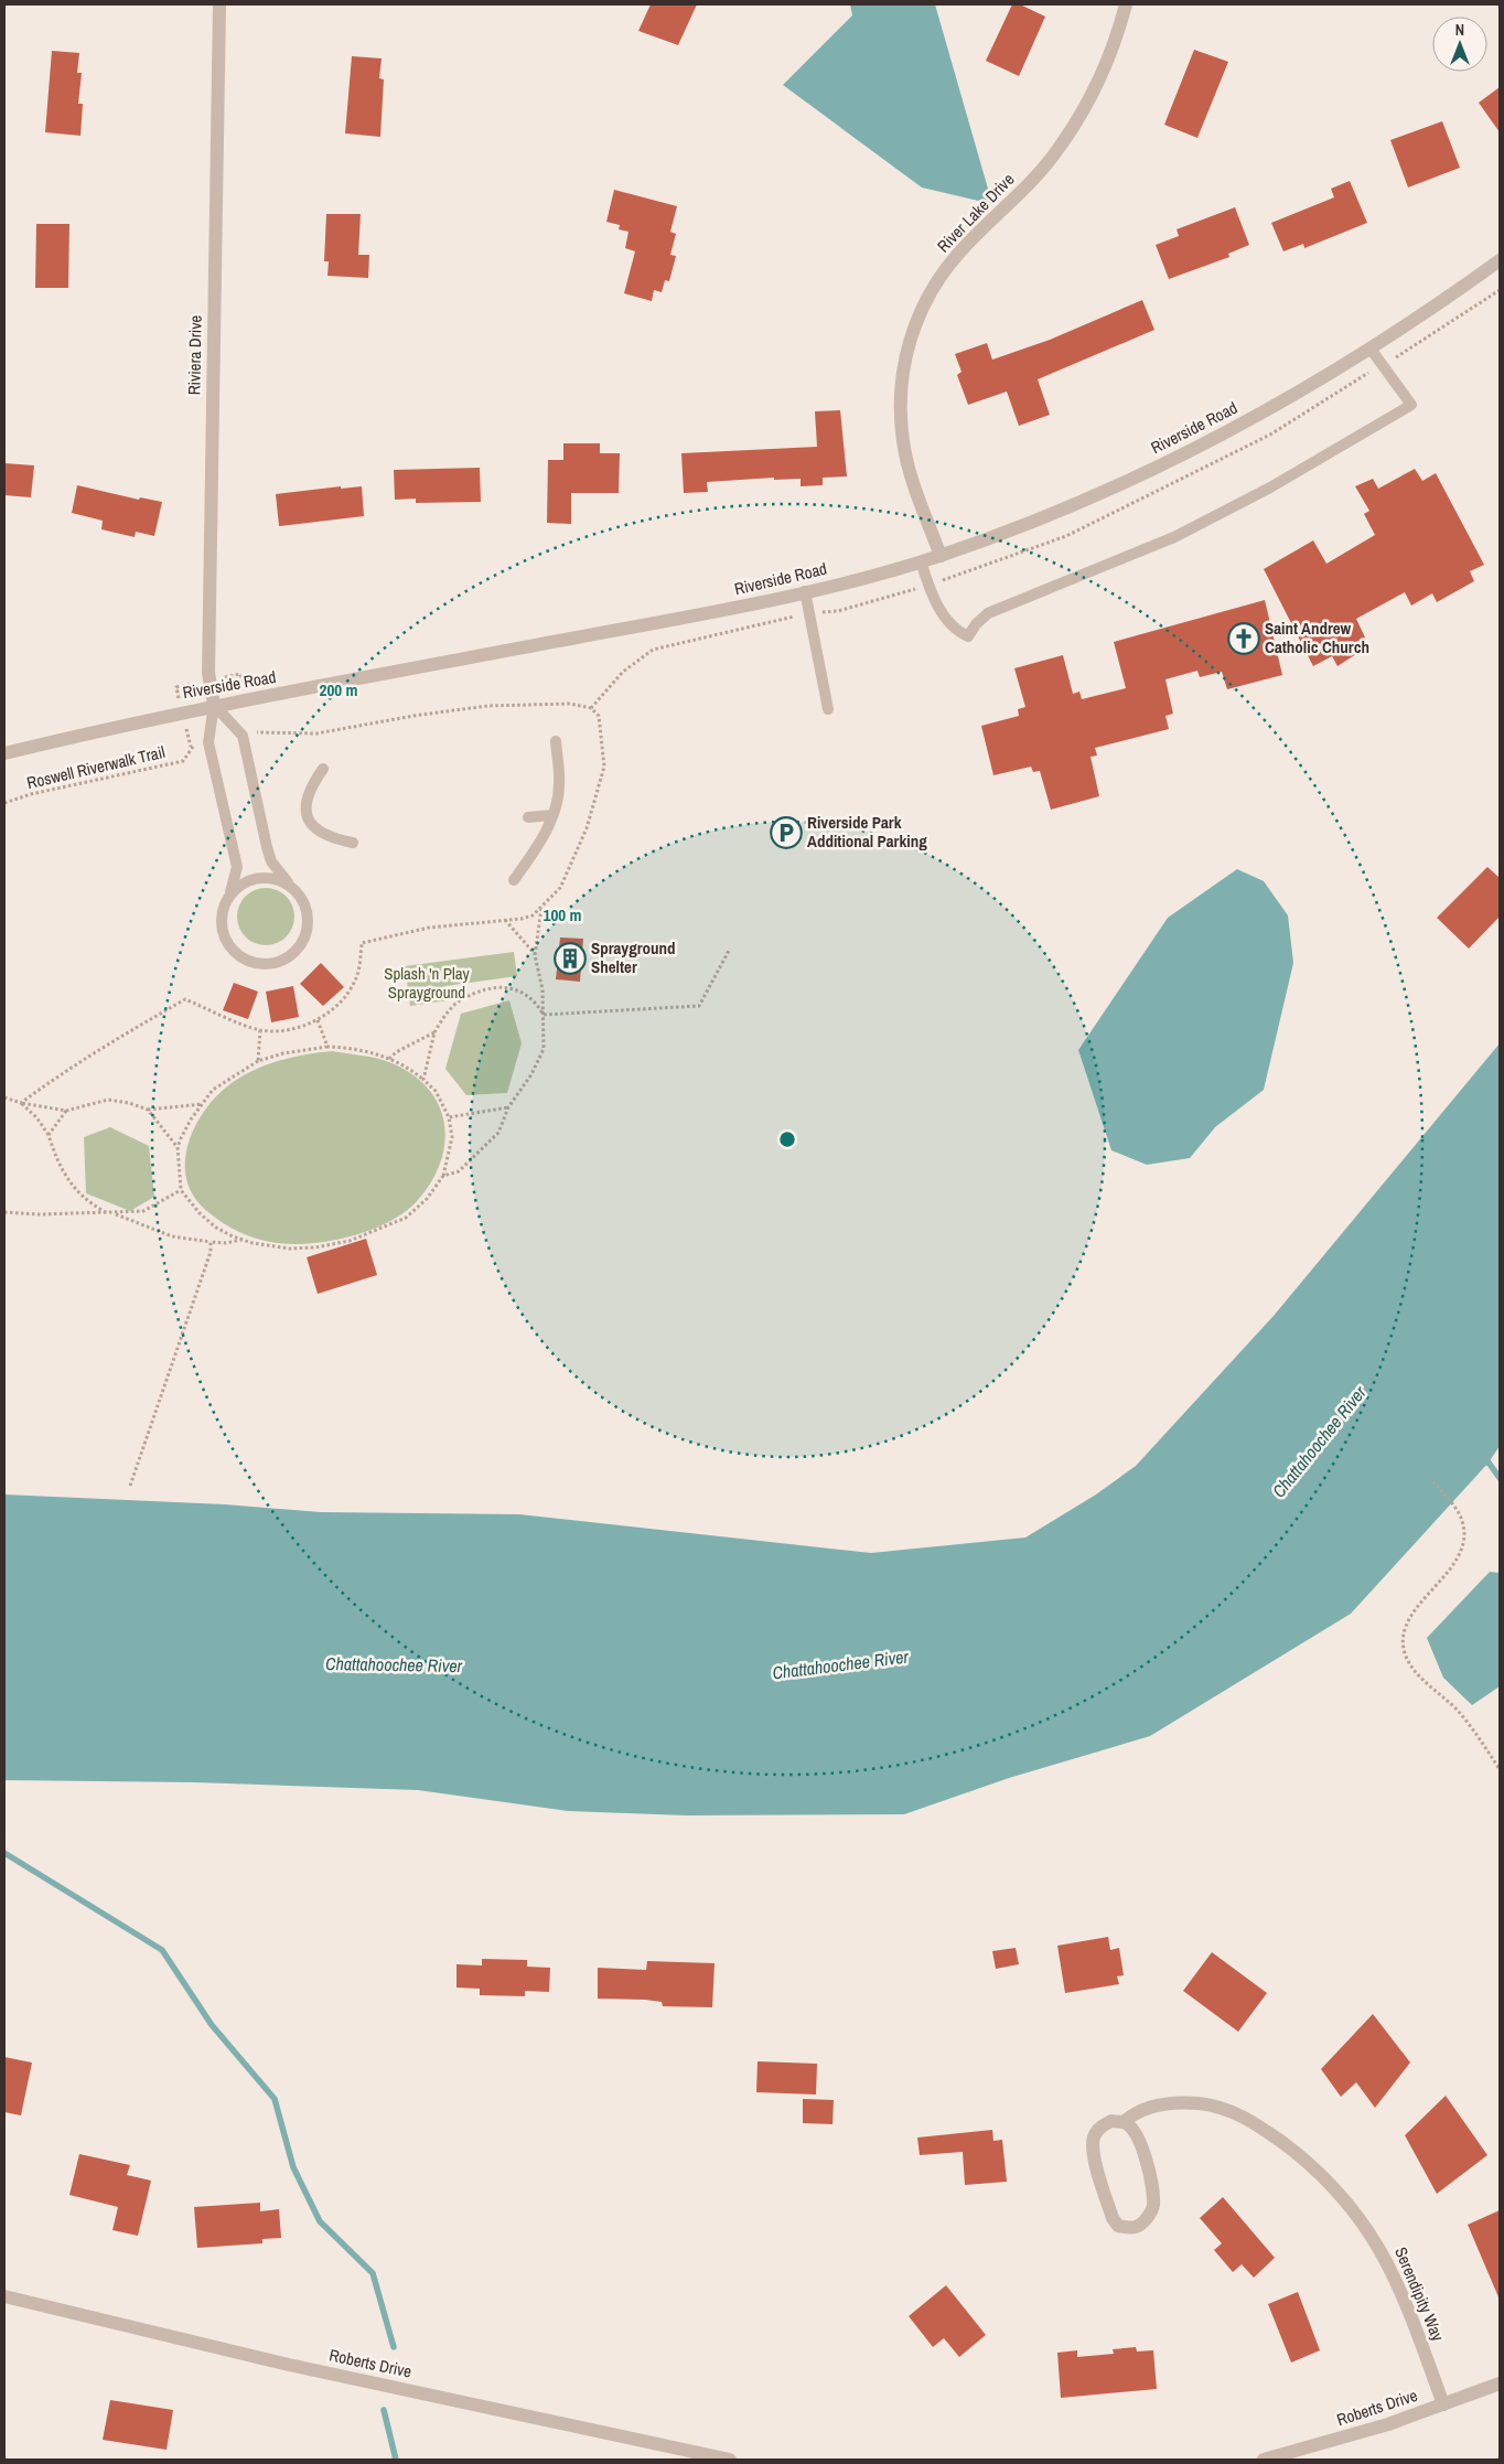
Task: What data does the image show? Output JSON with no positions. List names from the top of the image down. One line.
{"streets":{"street":["River Lake Drive","Riviera Drive","Riverside Road","Serendipity Way","Roberts Drive"],"path":["Roswell Riverwalk Trail"]},"crossings":[["River Lake Drive","Riverside Road"],["Riviera Drive","Riverside Road"],["Serendipity Way","Roberts Drive"]],"water":["Chattahoochee River"],"parks":["Splash 'n Play Sprayground"],"places":{"church":["Saint Andrew Catholic Church"],"parking":["Riverside Park Additional Parking"],"building":["Sprayground Shelter"]},"north":"top","rings":["200 m","100 m"]}
